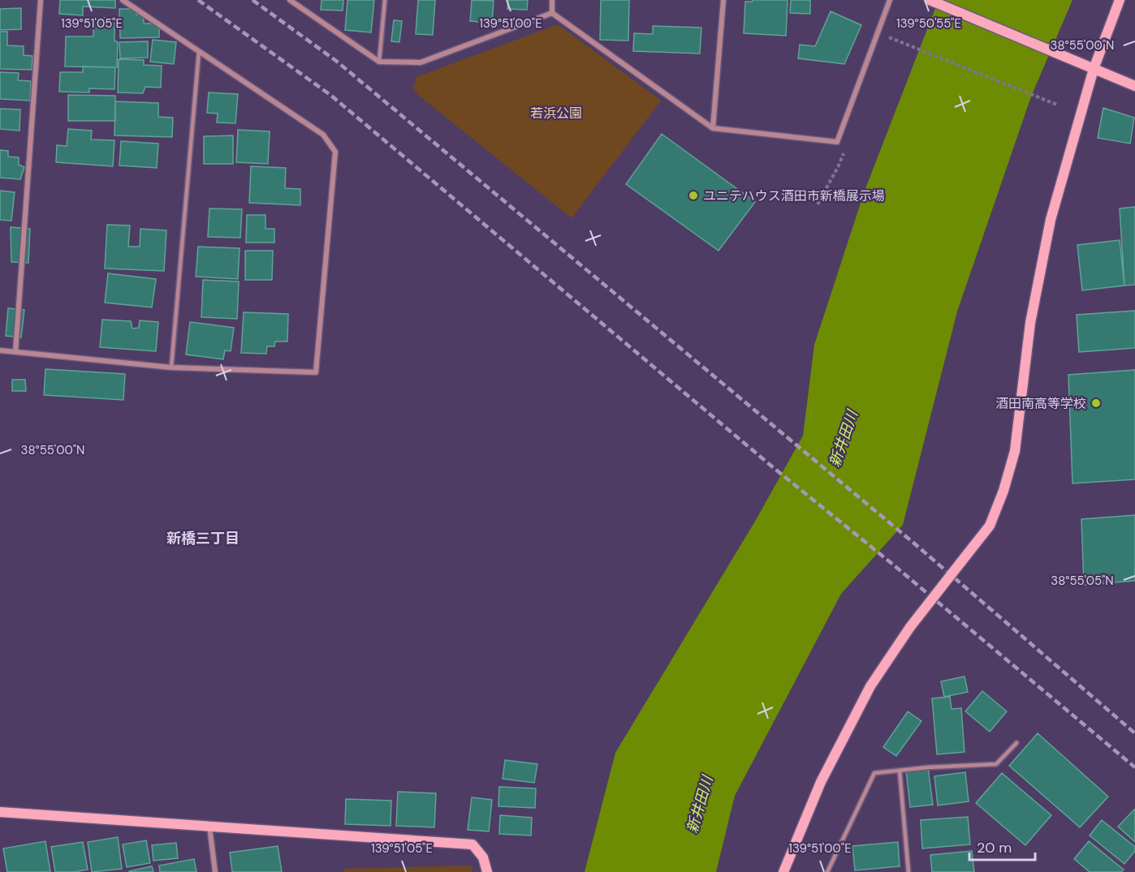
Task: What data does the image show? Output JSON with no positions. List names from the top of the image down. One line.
{"districts":["新橋三丁目"],"water":["新井田川"],"parks":["若浜公園"],"places":["ユニテハウス酒田市新橋展示場","酒田南高等学校"],"scale_bar":"20 m","coordinates":["139°51'05\"E","139°51'00\"E","139°50'55\"E","38°55'00\"N","38°55'05\"N"]}
